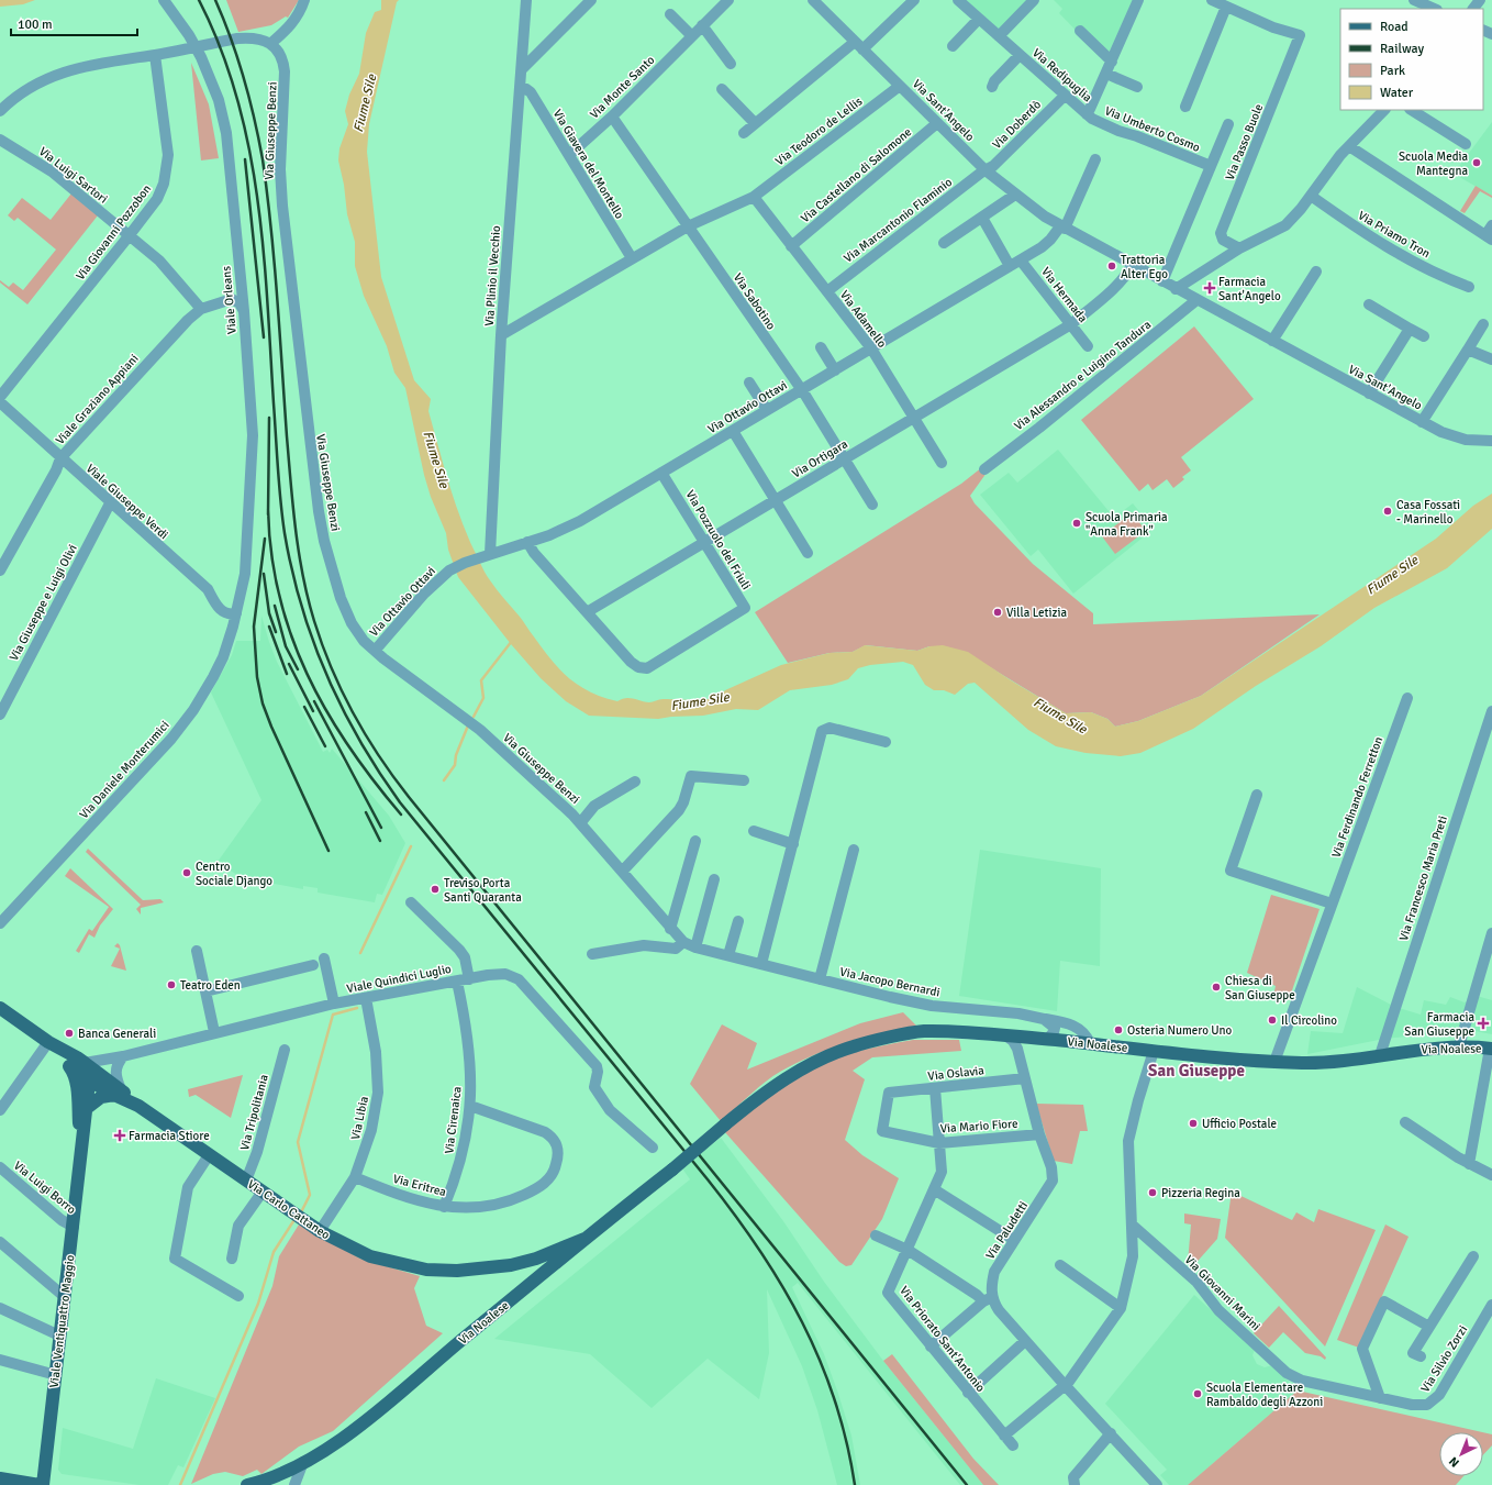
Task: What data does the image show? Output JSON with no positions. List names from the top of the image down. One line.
{"streets":{"main road":["Via Noalese","Via Carlo Cattaneo","Viale Ventiquattro Maggio"],"street":["Via Redipuglia","Via Monte Santo","Via Sant'Angelo","Via Doberdò","Via Umberto Cosmo","Via Giuseppe Benzi","Via Teodoro de Lellis","Via Passo Buole","Via Giavera del Montello","Via Luigi Sartori","Via Castellano di Salomone","Via Marcantonio Flaminio","Via Giovanni Pozzobon","Via Priamo Tron","Via Plinio il Vecchio","Via Hermada","Viale Orleans","Via Sabotino","Via Adamello","Via Alessandro e Luigino Tandura","Viale Graziano Appiani","Via Ottavio Ottavi","Via Ortigara","Viale Giuseppe Verdi","Via Pozzuolo del Friuli","Via Giuseppe e Luigi Olivi","Via Daniele Monterumici","Via Ferdinando Ferretton","Via Francesco Maria Preti","Viale Quindici Luglio","Via Jacopo Bernardi","Via Oslavia","Via Tripolitania","Via Libia","Via Cirenaica","Via Mario Fiore","Via Eritrea","Via Luigi Borro","Via Paludetti","Via Giovanni Marini","Via Priorato Sant'Antonio","Via Silvio Zorzi"]},"crossings":[["Via Redipuglia","Via Doberdò"],["Via Redipuglia","Via Umberto Cosmo"],["Via Monte Santo","Via Giavera del Montello"],["Via Monte Santo","Via Sabotino"],["Via Sant'Angelo","Via Doberdò"],["Via Sant'Angelo","Via Umberto Cosmo"],["Via Sant'Angelo","Via Teodoro de Lellis"],["Via Sant'Angelo","Via Castellano di Salomone"],["Via Sant'Angelo","Via Marcantonio Flaminio"],["Via Sant'Angelo","Via Alessandro e Luigino Tandura"],["Via Sant'Angelo","Via Ottavio Ottavi"],["Via Sant'Angelo","Via Ortigara"],["Via Doberdò","Via Marcantonio Flaminio"],["Via Giuseppe Benzi","Via Ottavio Ottavi"],["Via Giuseppe Benzi","Via Jacopo Bernardi"],["Via Teodoro de Lellis","Via Adamello"],["Via Giavera del Montello","Via Plinio il Vecchio"],["Via Luigi Sartori","Via Giovanni Pozzobon"],["Via Luigi Sartori","Viale Graziano Appiani"],["Via Castellano di Salomone","Via Adamello"],["Via Marcantonio Flaminio","Via Adamello"],["Via Plinio il Vecchio","Via Ottavio Ottavi"],["Via Hermada","Via Ottavio Ottavi"],["Via Hermada","Via Ortigara"],["Viale Orleans","Viale Giuseppe Verdi"],["Viale Orleans","Via Daniele Monterumici"],["Via Sabotino","Via Ottavio Ottavi"],["Via Sabotino","Via Ortigara"],["Via Adamello","Via Ottavio Ottavi"],["Via Adamello","Via Ortigara"],["Viale Graziano Appiani","Viale Giuseppe Verdi"],["Via Ottavio Ottavi","Via Pozzuolo del Friuli"],["Via Ortigara","Via Pozzuolo del Friuli"],["Viale Giuseppe Verdi","Via Giuseppe e Luigi Olivi"],["Viale Giuseppe Verdi","Via Daniele Monterumici"],["Via Ferdinando Ferretton","Via Noalese"],["Via Francesco Maria Preti","Via Noalese"],["Viale Quindici Luglio","Via Libia"],["Viale Quindici Luglio","Via Cirenaica"],["Viale Quindici Luglio","Via Carlo Cattaneo"],["Viale Quindici Luglio","Viale Ventiquattro Maggio"],["Via Jacopo Bernardi","Via Noalese"],["Via Noalese","Via Carlo Cattaneo"],["Via Noalese","Via Paludetti"],["Via Oslavia","Via Mario Fiore"],["Via Oslavia","Via Paludetti"],["Via Oslavia","Via Priorato Sant'Antonio"],["Via Tripolitania","Via Carlo Cattaneo"],["Via Libia","Via Eritrea"],["Via Libia","Via Carlo Cattaneo"],["Via Cirenaica","Via Eritrea"],["Via Mario Fiore","Via Paludetti"],["Via Mario Fiore","Via Priorato Sant'Antonio"],["Via Luigi Borro","Viale Ventiquattro Maggio"],["Via Carlo Cattaneo","Viale Ventiquattro Maggio"],["Via Giovanni Marini","Via Silvio Zorzi"]],"districts":["San Giuseppe"],"water":["Fiume Sile"],"places":{"other":["Scuola Media Mantegna","Trattoria Alter Ego","Casa Fossati - Marinello","Scuola Primaria \"Anna Frank\"","Villa Letizia","Centro Sociale Django","Treviso Porta Santi Quaranta","Teatro Eden","Chiesa di San Giuseppe","Il Circolino","Osteria Numero Uno","Banca Generali","Ufficio Postale","Pizzeria Regina","Scuola Elementare Rambaldo degli Azzoni"],"health":["Farmacia Sant'Angelo","Farmacia San Giuseppe","Farmacia Stiore"]},"legend":["Road","Railway","Park","Water"],"scale_bar":"100 m","north":"bottom left"}
